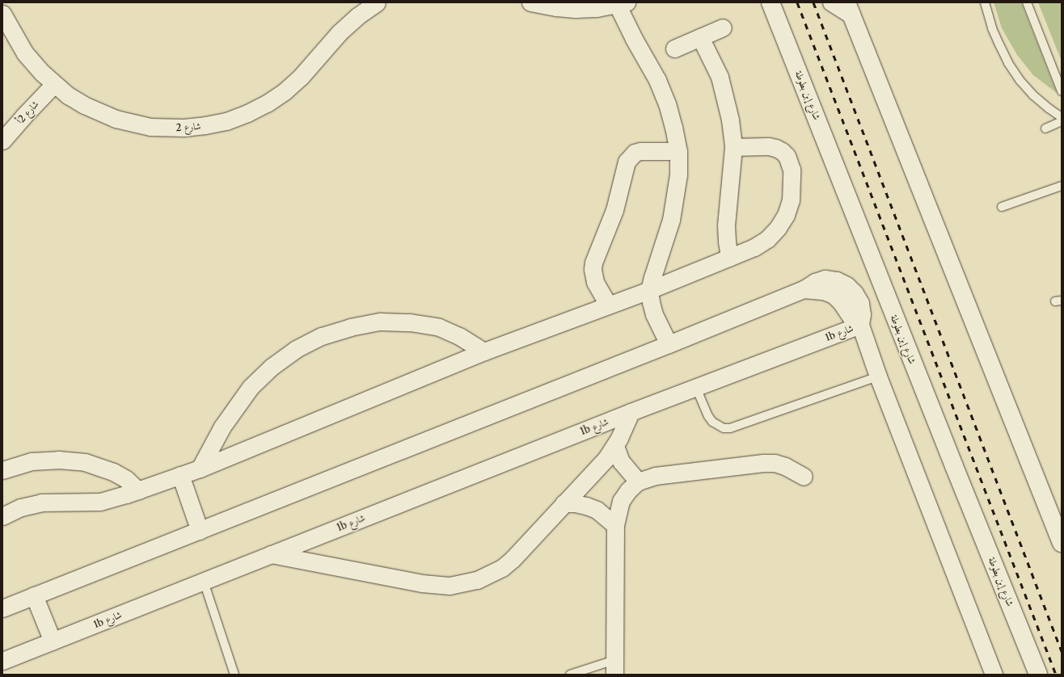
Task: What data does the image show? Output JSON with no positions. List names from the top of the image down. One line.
{"streets":{"main road":["شارع إبن بطوطة"],"street":["شارع 2أ","شارع 2","1b شارع"]},"crossings":[["شارع 2أ","شارع 2"]]}
